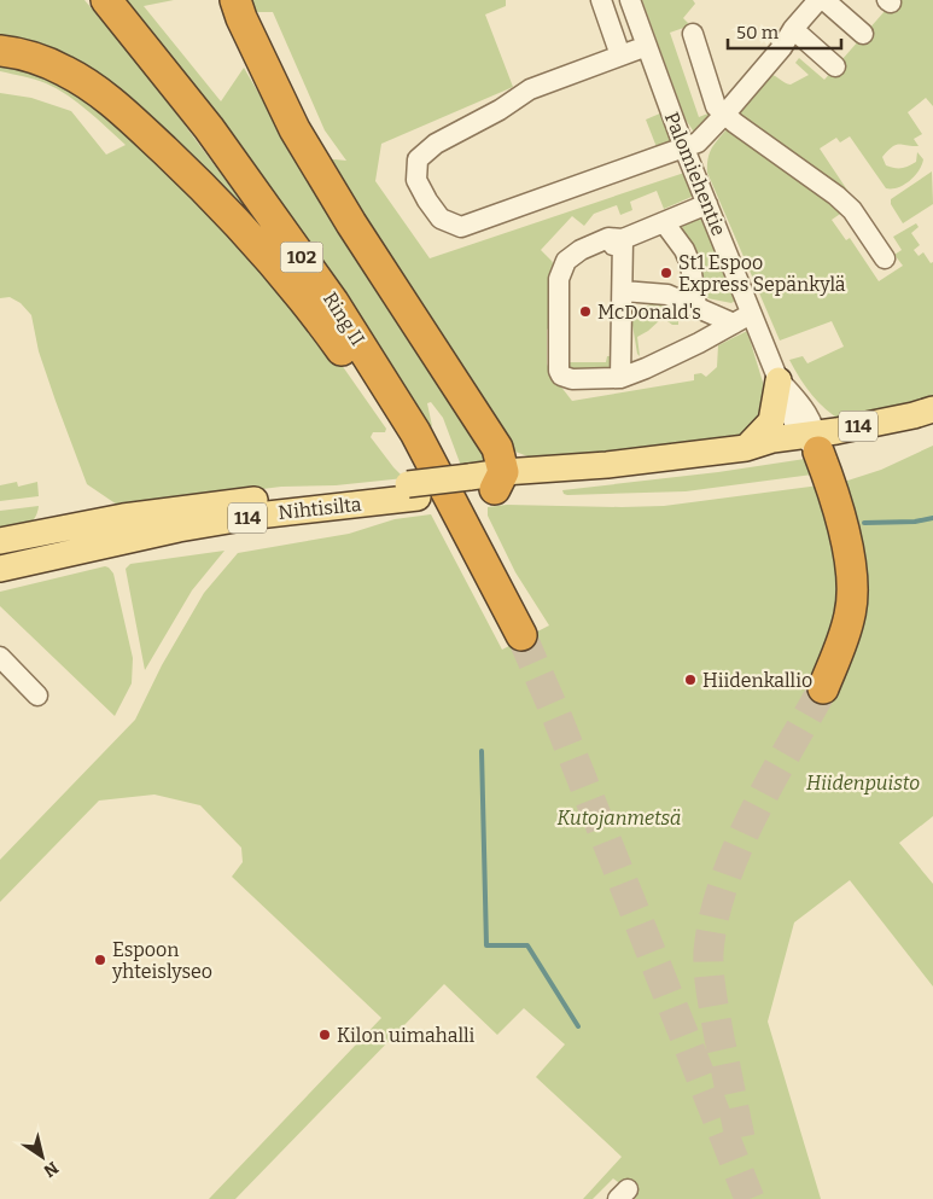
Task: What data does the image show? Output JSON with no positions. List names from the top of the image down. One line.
{"streets":{"highway":["102","Ring II"],"main road":["114","Nihtisilta"],"street":["Palomiehentie"]},"crossings":[["Palomiehentie","114"],["Palomiehentie","Nihtisilta"],["114","Nihtisilta"]],"parks":["Hiidenpuisto","Kutojanmetsä"],"places":["St1 Espoo Express Sepänkylä","McDonald's","Hiidenkallio","Espoon yhteislyseo","Kilon uimahalli"],"scale_bar":"50 m","north":"bottom right"}
